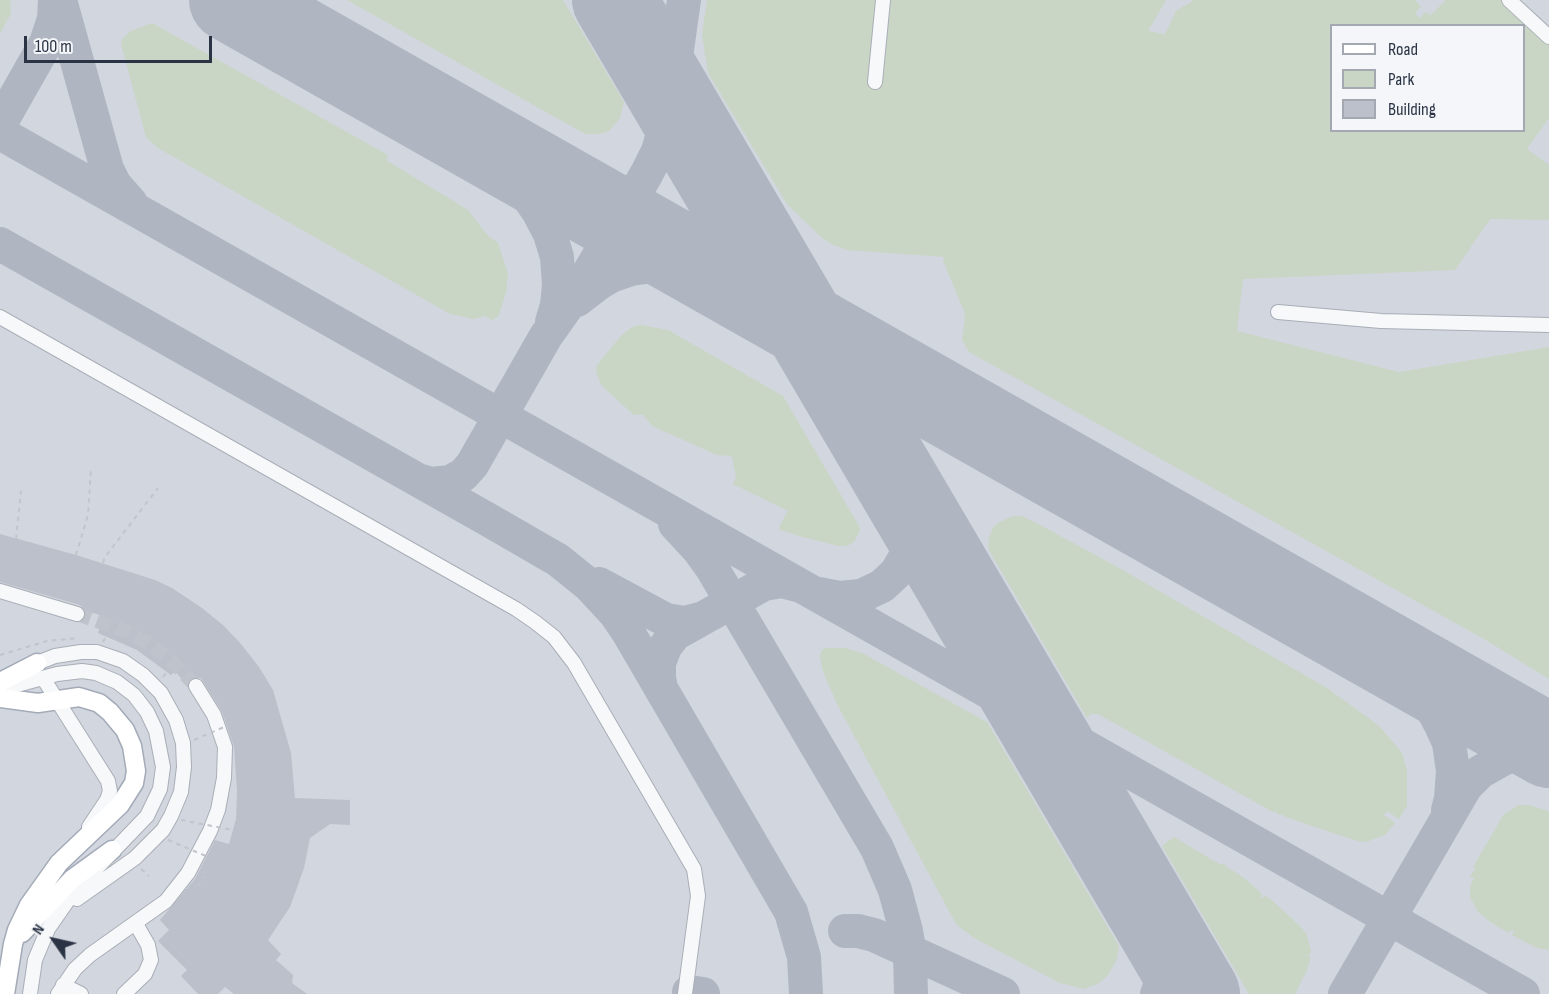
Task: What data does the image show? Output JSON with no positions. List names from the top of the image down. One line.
{"legend":["Road","Park","Building"],"scale_bar":"100 m","north":"top left"}
